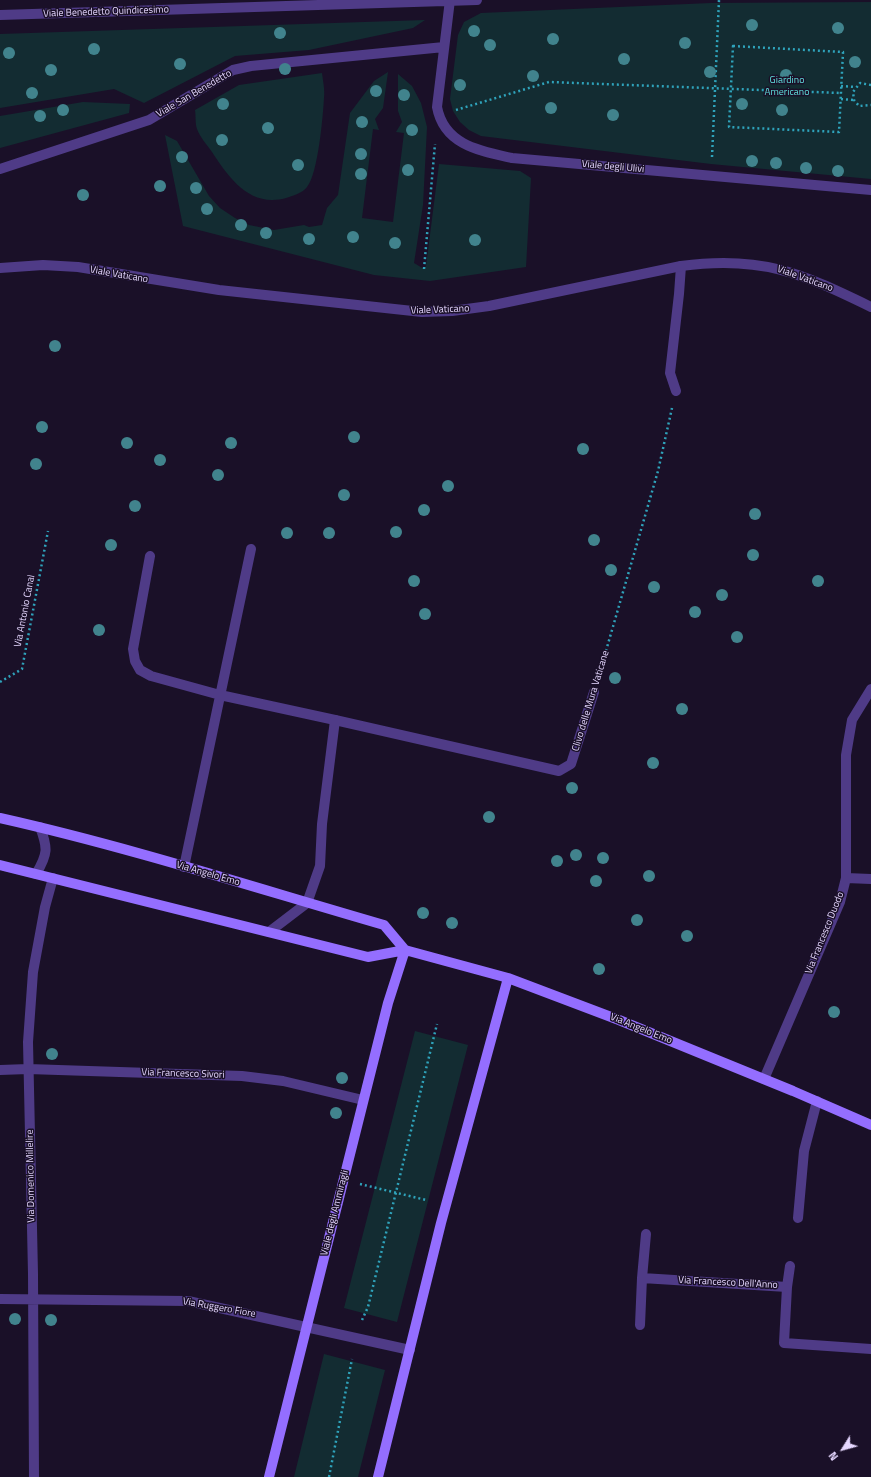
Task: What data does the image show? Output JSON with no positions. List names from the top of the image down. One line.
{"streets":{"main road":["Via Angelo Emo","Viale degli Ammiragli"],"street":["Viale Benedetto Quindicesimo","Viale San Benedetto","Viale degli Ulivi","Viale Vaticano","Clivo delle Mura Vaticane","Via Francesco Duodo","Via Francesco Sivori","Via Domenico Millelire","Via Francesco Dell'Anno","Via Ruggero Fiore"],"path":["Via Antonio Canal"]},"crossings":[["Via Angelo Emo","Via Francesco Duodo"],["Via Angelo Emo","Via Domenico Millelire"],["Via Angelo Emo","Viale degli Ammiragli"],["Via Francesco Sivori","Via Domenico Millelire"],["Via Francesco Sivori","Viale degli Ammiragli"],["Via Domenico Millelire","Via Ruggero Fiore"],["Viale degli Ammiragli","Via Ruggero Fiore"]],"parks":["Giardino Americano"],"north":"bottom left"}
